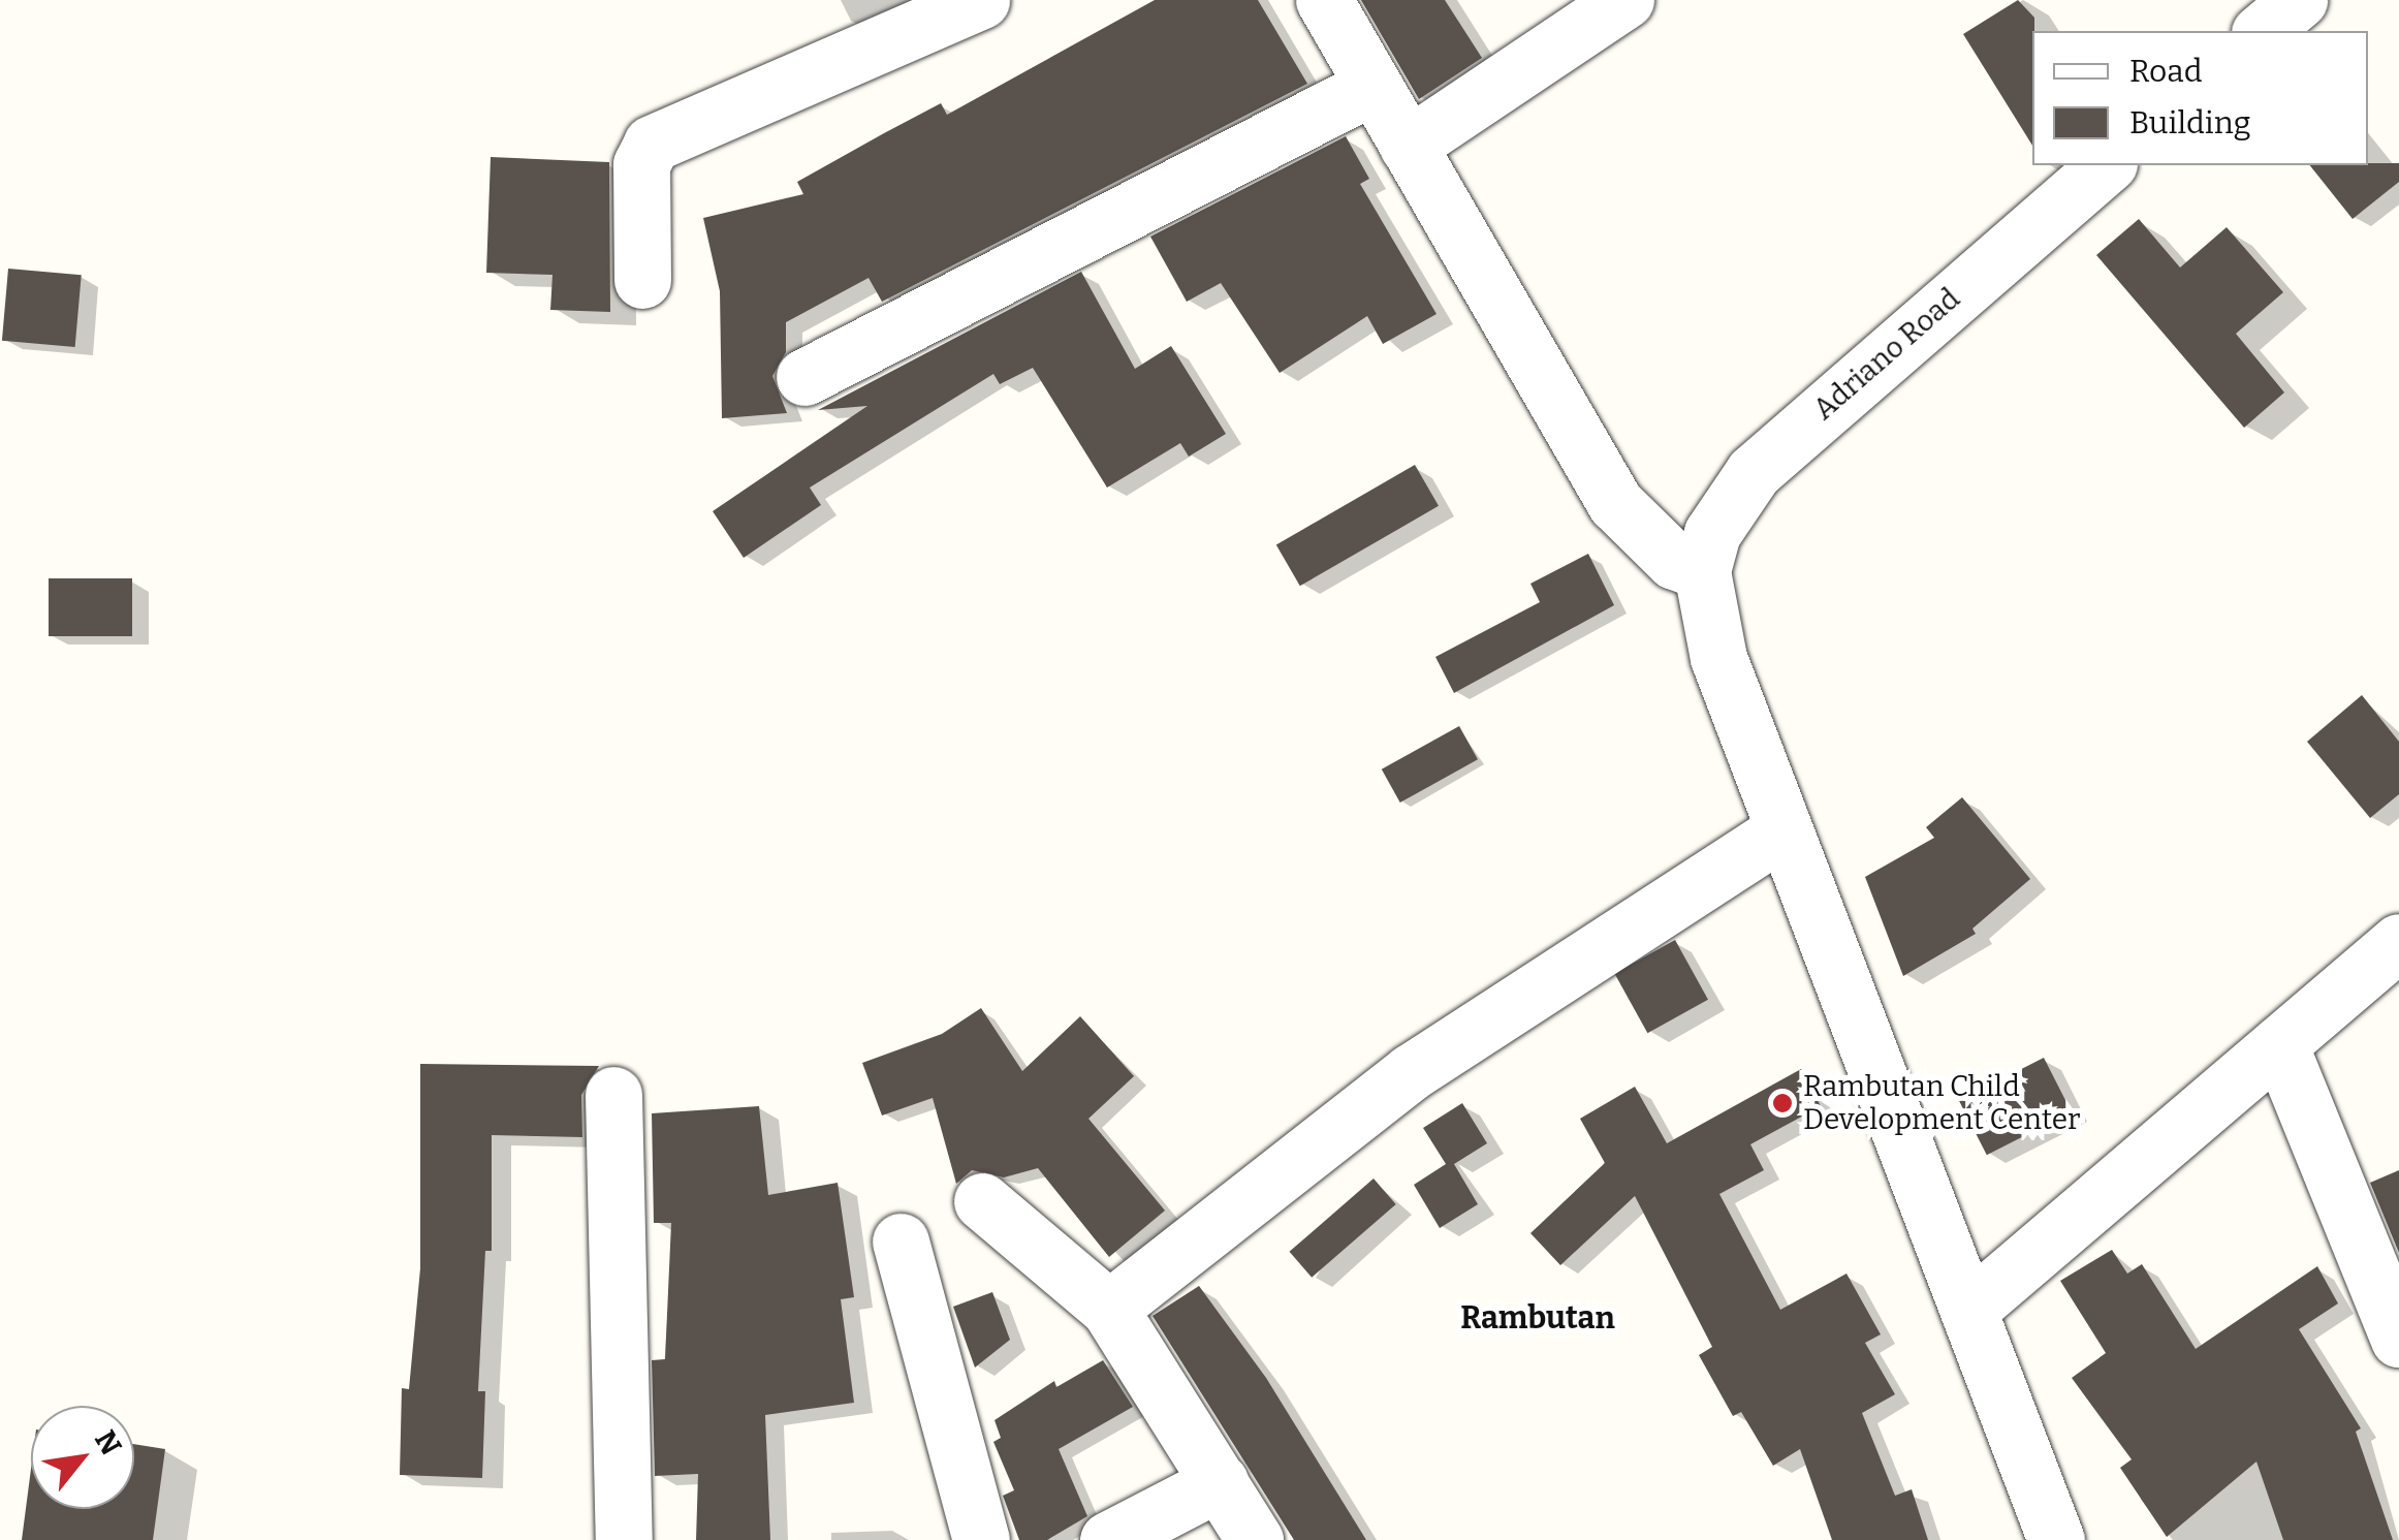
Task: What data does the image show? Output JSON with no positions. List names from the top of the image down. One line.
{"streets":{"street":["Adriano Road"]},"districts":["Rambutan"],"places":["Rambutan Child Development Center"],"legend":["Road","Building"],"north":"top right"}
